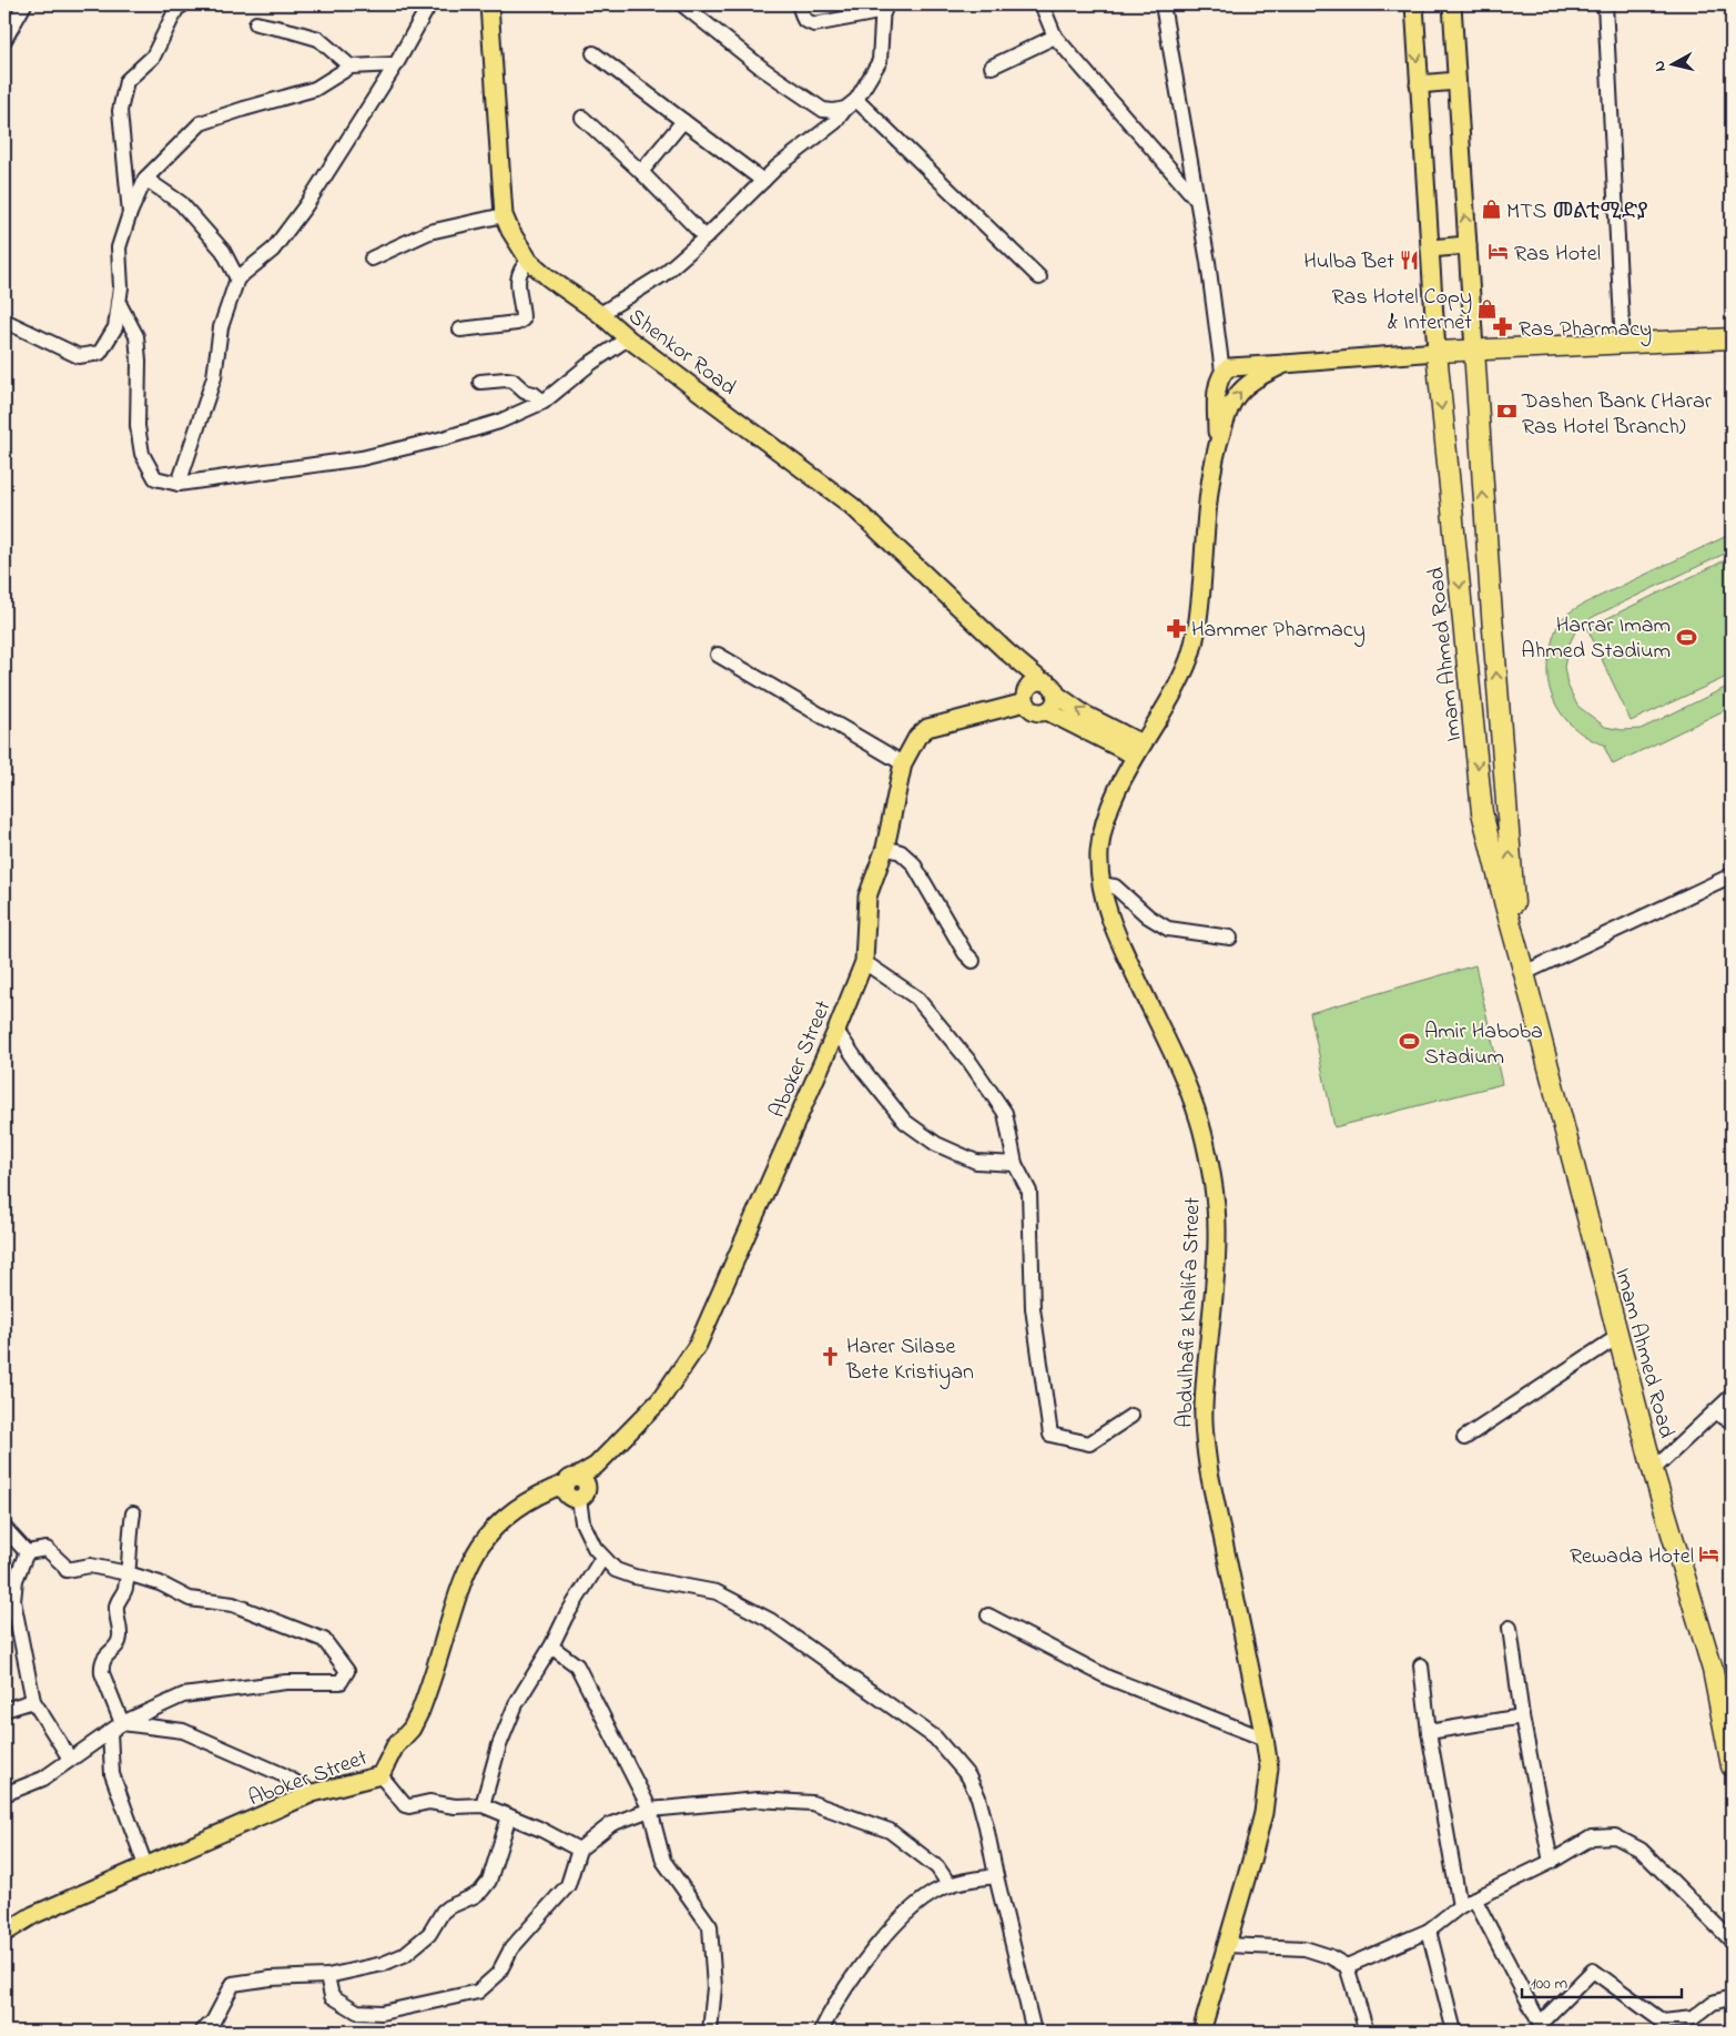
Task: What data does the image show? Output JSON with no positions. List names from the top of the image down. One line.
{"streets":{"highway":["Imam Ahmed Road"],"main road":["Shenkor Road","Aboker Street","Abdulhafiz Khalifa Street"]},"crossings":[["Shenkor Road","Aboker Street"]],"places":{"shop":["MTS መልቲሚድያ","Ras Hotel Copy & Internet"],"hotel":["Ras Hotel","Rewada Hotel"],"restaurant":["Hulba Bet"],"pharmacy":["Ras Pharmacy","Hammer Pharmacy"],"bank":["Dashen Bank (Harar Ras Hotel Branch)"],"sports":["Harrar Imam Ahmed Stadium","Amir Haboba Stadium"],"church":["Harer Silase Bete Kristiyan"]},"scale_bar":"100 m","north":"left"}
